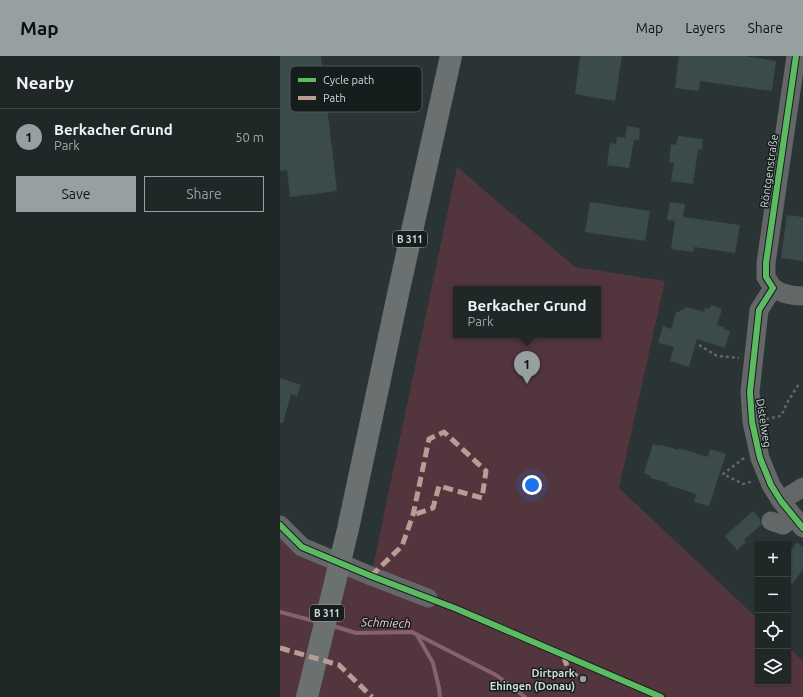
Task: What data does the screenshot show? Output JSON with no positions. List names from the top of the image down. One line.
{"streets":{"main road":["B 311"],"street":["Röntgenstraße","Distelweg"]},"crossings":[["Röntgenstraße","Distelweg"]],"water":["Schmiech"],"places":["Dirtpark Ehingen (Donau)"],"legend":["Cycle path","Path"],"page":{"header":"Map","nav":["Map","Layers","Share"],"heading":"Nearby","list":[{"mark":"1","name":"Berkacher Grund","note":"Park","value":"50 m"}],"buttons":["Save","Share"],"popup":["Berkacher Grund","Park"],"pins":"1","map_buttons":["+","−"]}}
